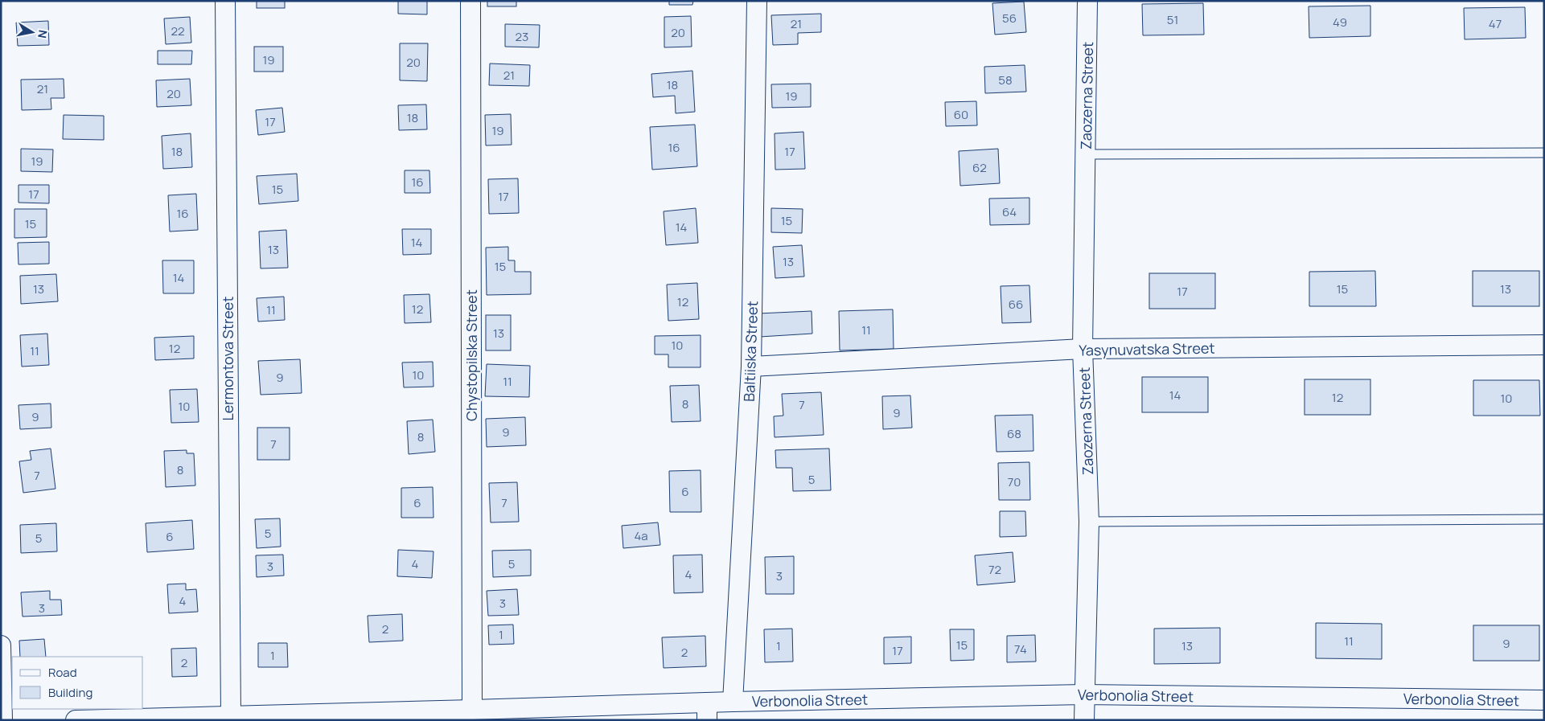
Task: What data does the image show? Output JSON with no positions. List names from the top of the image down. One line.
{"streets":{"street":["Zaozerna Street","Yasynuvatska Street","Baltiiska Street","Chystopilska Street","Lermontova Street","Verbonolia Street"]},"crossings":[["Zaozerna Street","Yasynuvatska Street"],["Zaozerna Street","Verbonolia Street"],["Yasynuvatska Street","Baltiiska Street"],["Baltiiska Street","Verbonolia Street"],["Chystopilska Street","Verbonolia Street"],["Lermontova Street","Verbonolia Street"]],"house_numbers":["56","51","49","21","47","22","20","23","19","20","21","58","18","21","20","19","60","18","17","19","16","18","17","19","62","16","15","17","17","64","16","15","15","14","14","13","13","15","14","13","15","13","17","12","66","12","11","11","13","10","12","11","10","9","11","14","12","10","8","7","10","9","9","9","68","8","7","8","7","5","70","6","6","7","5","4а","6","5","4","5","3","72","4","3","4","3","3","2","1","11","9","15","1","13","74","17","2","1","2"],"legend":["Road","Building"],"north":"right"}
